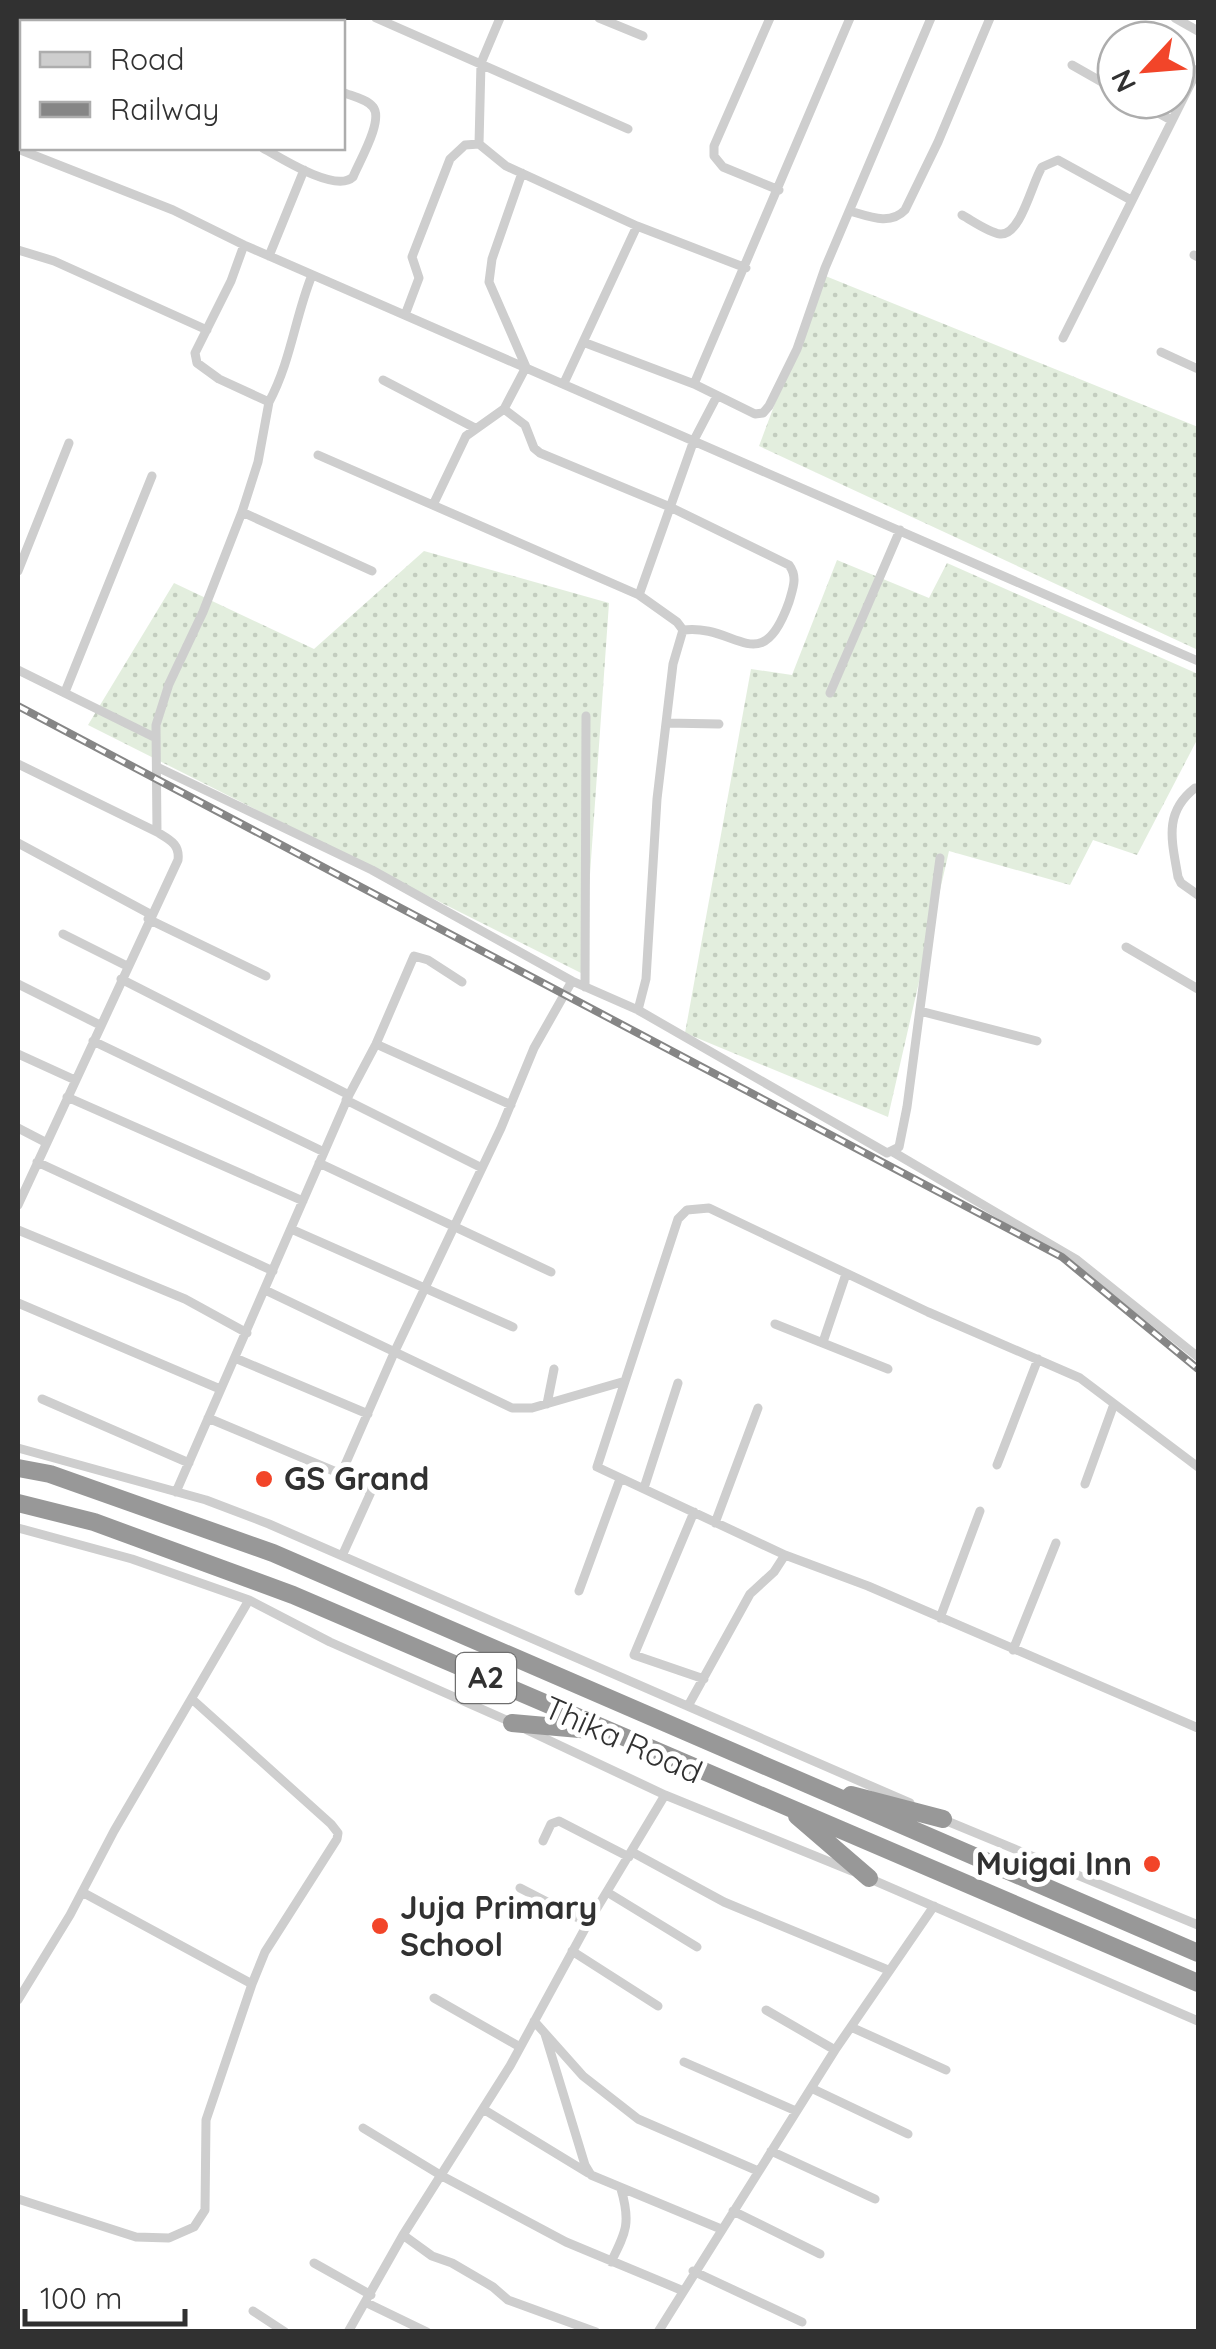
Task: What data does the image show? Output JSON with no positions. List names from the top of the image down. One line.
{"streets":{"highway":["A2","Thika Road"]},"places":["GS Grand","Muigai Inn","Juja Primary School"],"legend":["Road","Railway"],"scale_bar":"100 m","north":"bottom left"}
